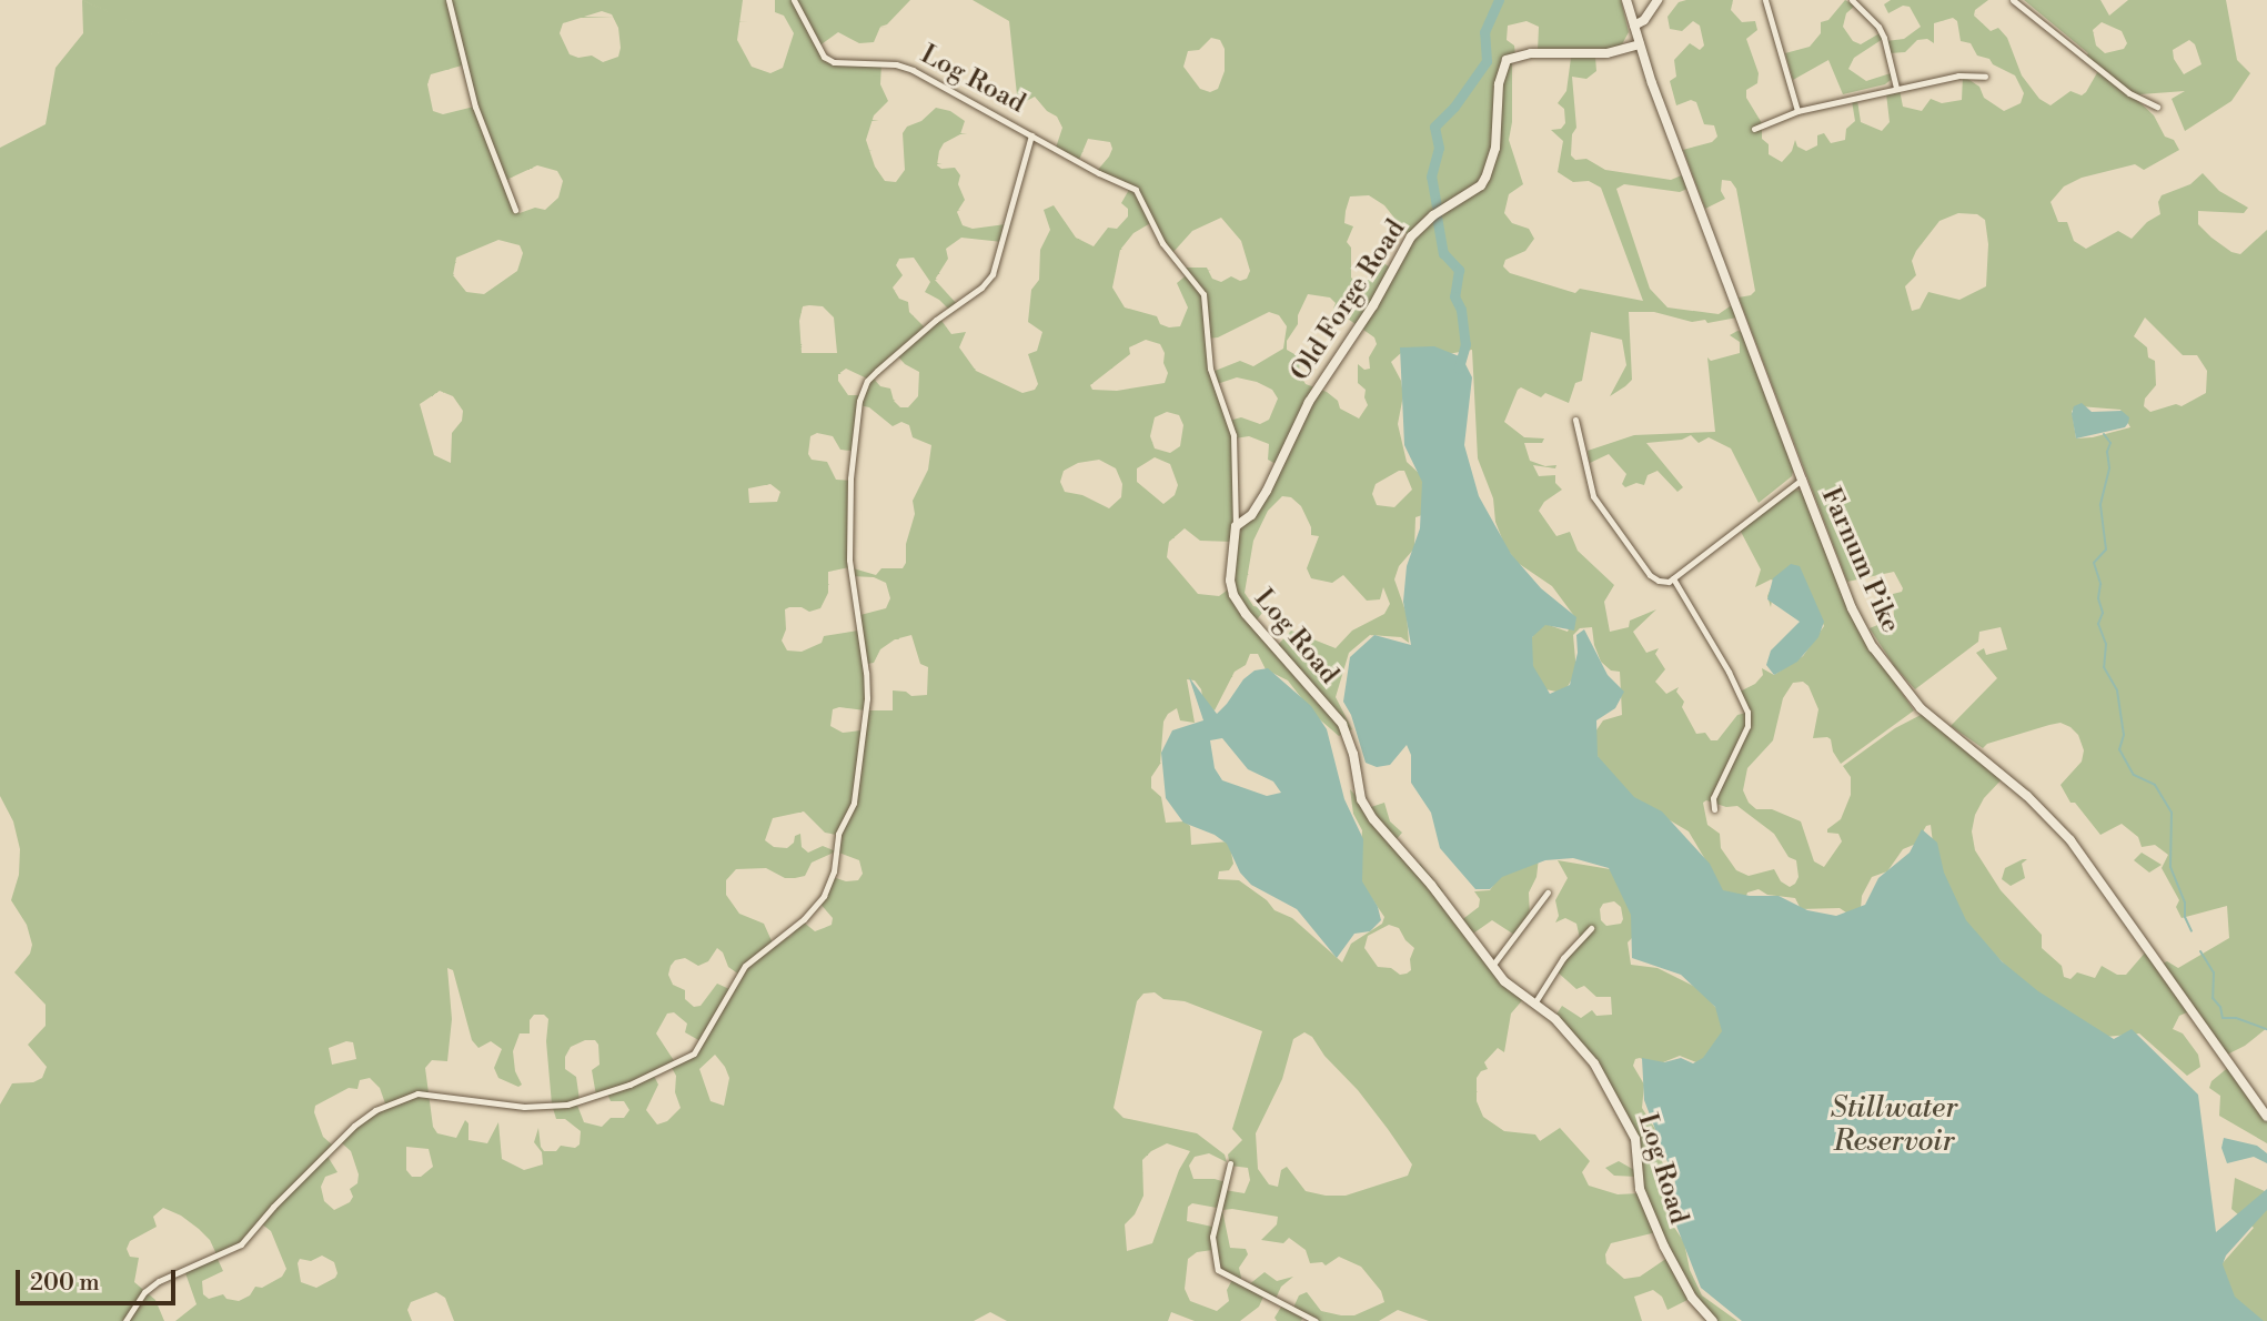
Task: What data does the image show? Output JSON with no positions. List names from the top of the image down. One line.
{"streets":{"street":["Log Road","Old Forge Road","Farnum Pike"]},"crossings":[["Log Road","Old Forge Road"],["Old Forge Road","Farnum Pike"]],"water":["Stillwater Reservoir"],"scale_bar":"200 m"}
